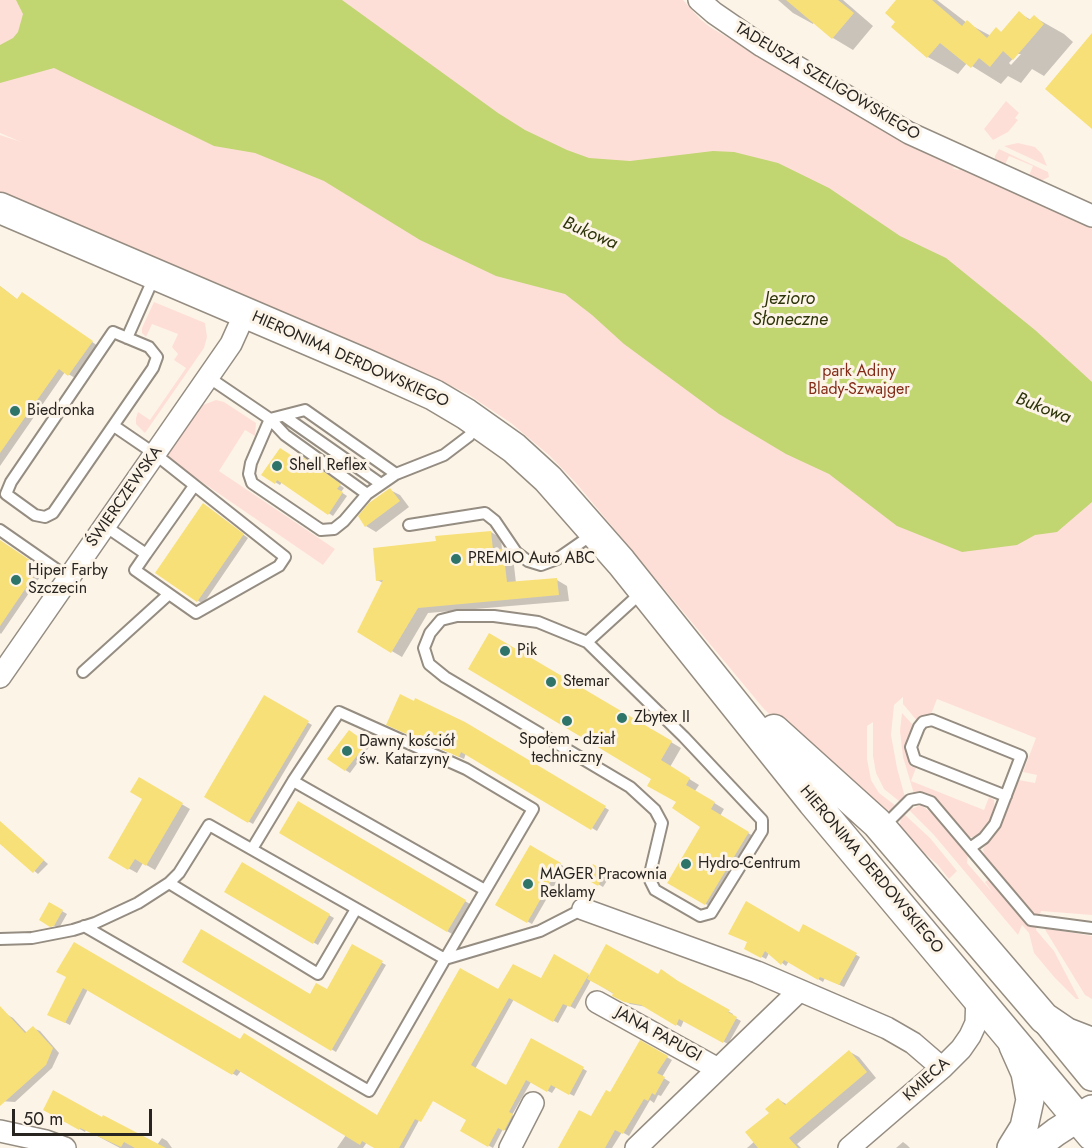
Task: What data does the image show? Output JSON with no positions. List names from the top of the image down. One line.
{"streets":{"main road":["HIERONIMA DERDOWSKIEGO"],"street":["TADEUSZA SZELIGOWSKIEGO","ŚWIERCZEWSKA","JANA PAPUGI","KMIECA"]},"crossings":[["HIERONIMA DERDOWSKIEGO","ŚWIERCZEWSKA"],["HIERONIMA DERDOWSKIEGO","KMIECA"]],"water":["Bukowa","Jezioro Słoneczne"],"parks":["park Adiny Blady-Szwajger"],"places":["Biedronka","Shell Reflex","PREMIO Auto ABC","Hiper Farby Szczecin","Pik","Stemar","Zbytex II","Społem - dział techniczny","Dawny kościół św. Katarzyny","Hydro-Centrum","MAGER Pracownia Reklamy"],"scale_bar":"50 m"}
